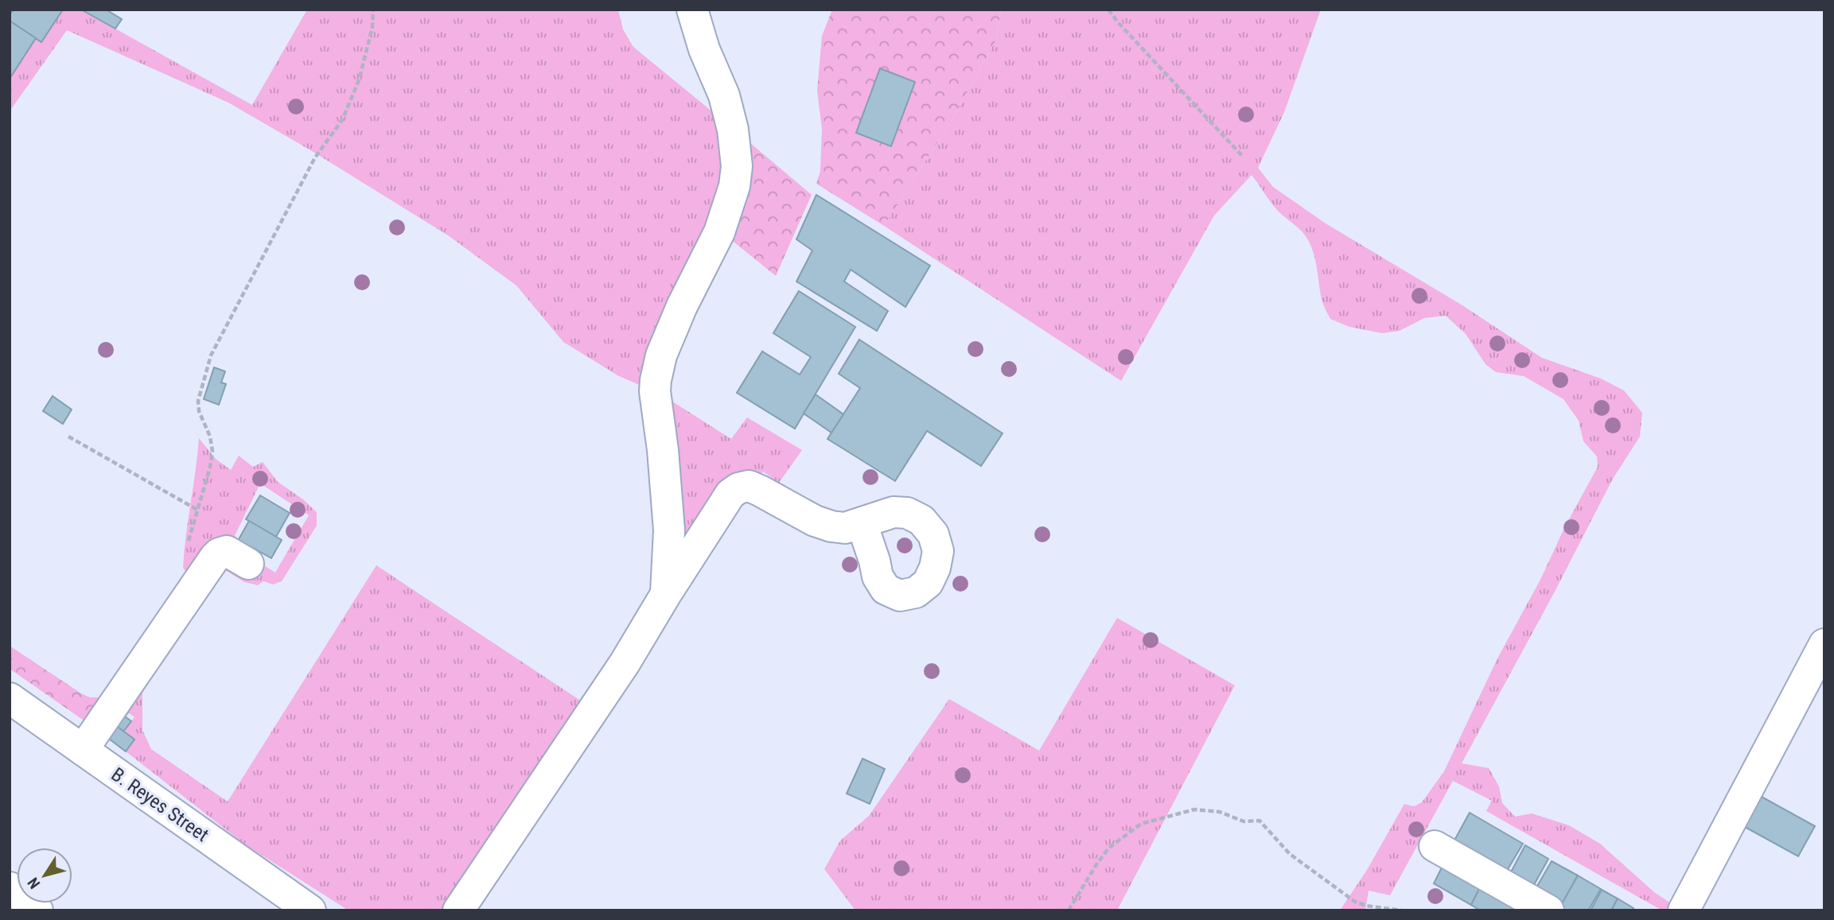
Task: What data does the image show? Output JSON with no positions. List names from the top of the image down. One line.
{"streets":{"street":["B. Reyes Street"]},"north":"bottom left"}
